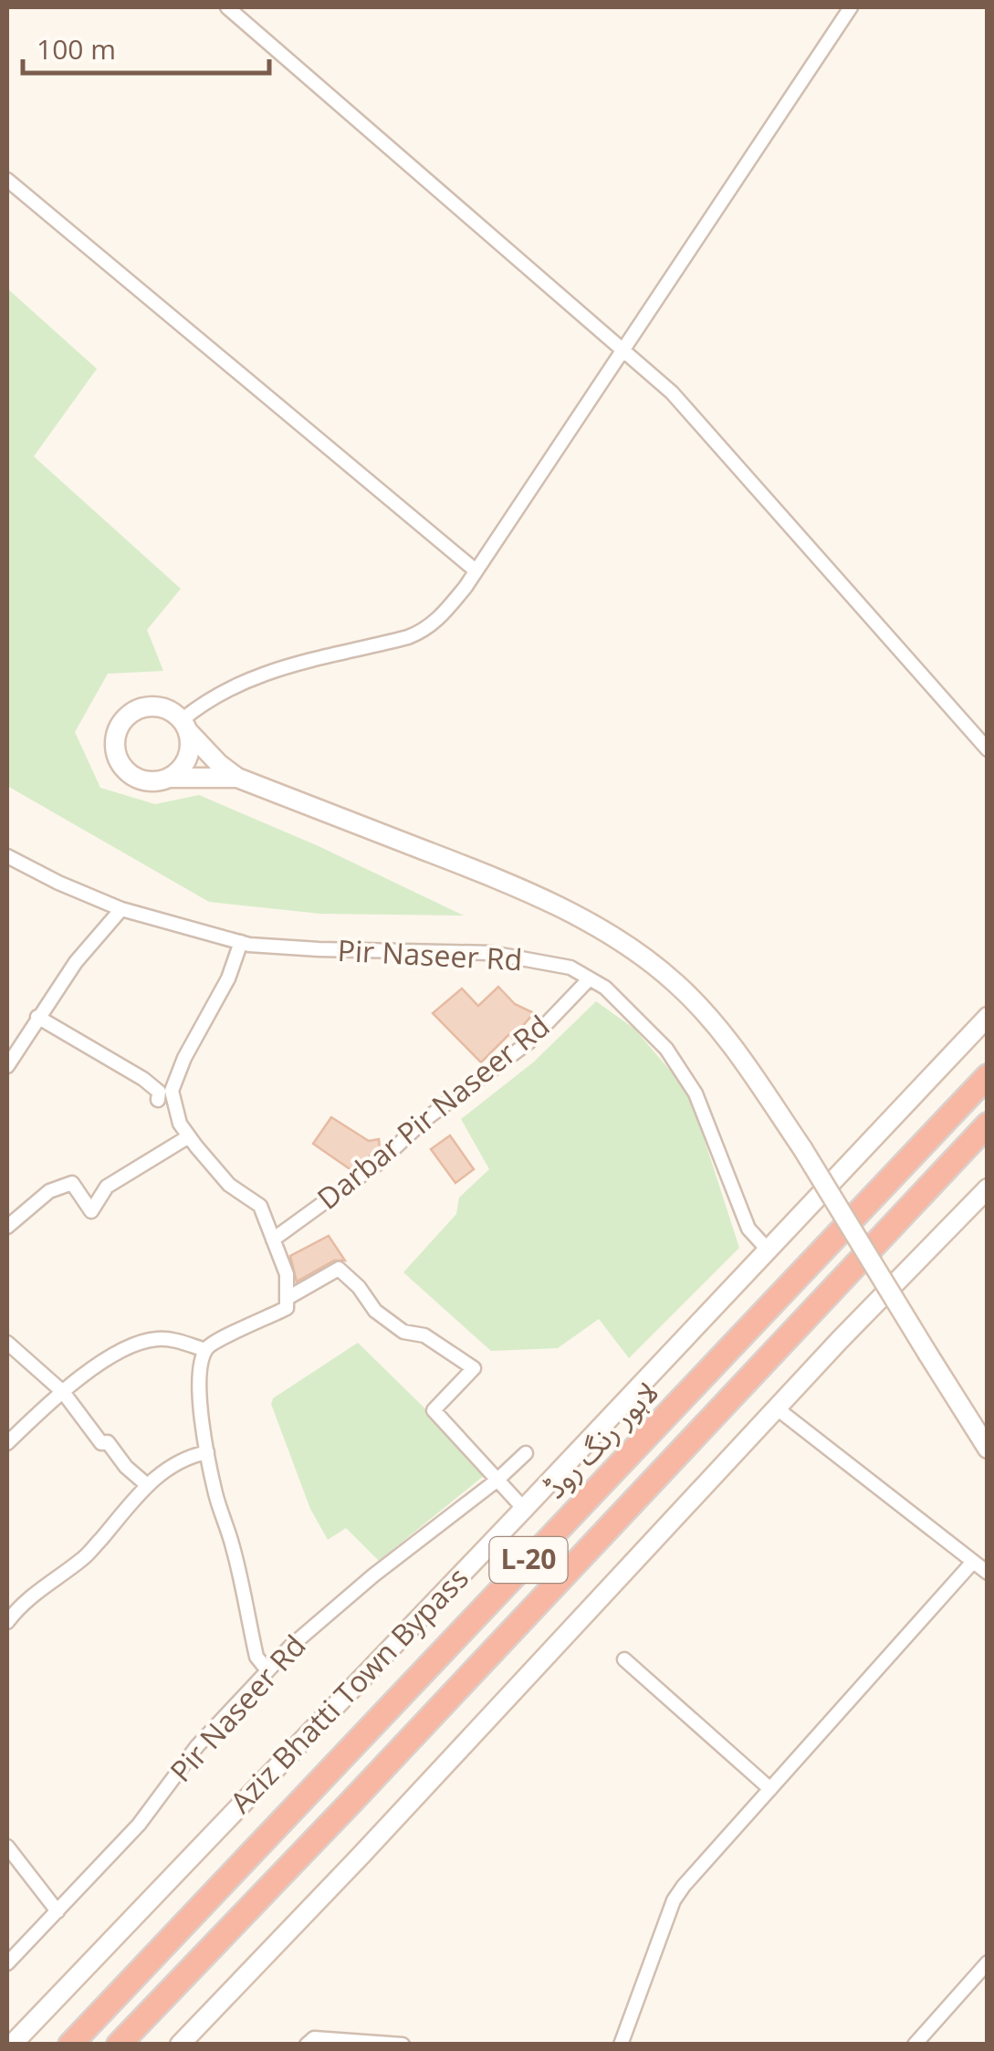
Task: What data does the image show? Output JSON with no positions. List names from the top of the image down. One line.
{"streets":{"highway":["لاہور رنگ روڈ","L-20"],"street":["Pir Naseer Rd","Darbar Pir Naseer Rd","Aziz Bhatti Town Bypass"]},"crossings":[["Pir Naseer Rd","Darbar Pir Naseer Rd"],["Pir Naseer Rd","Aziz Bhatti Town Bypass"]],"scale_bar":"100 m"}
